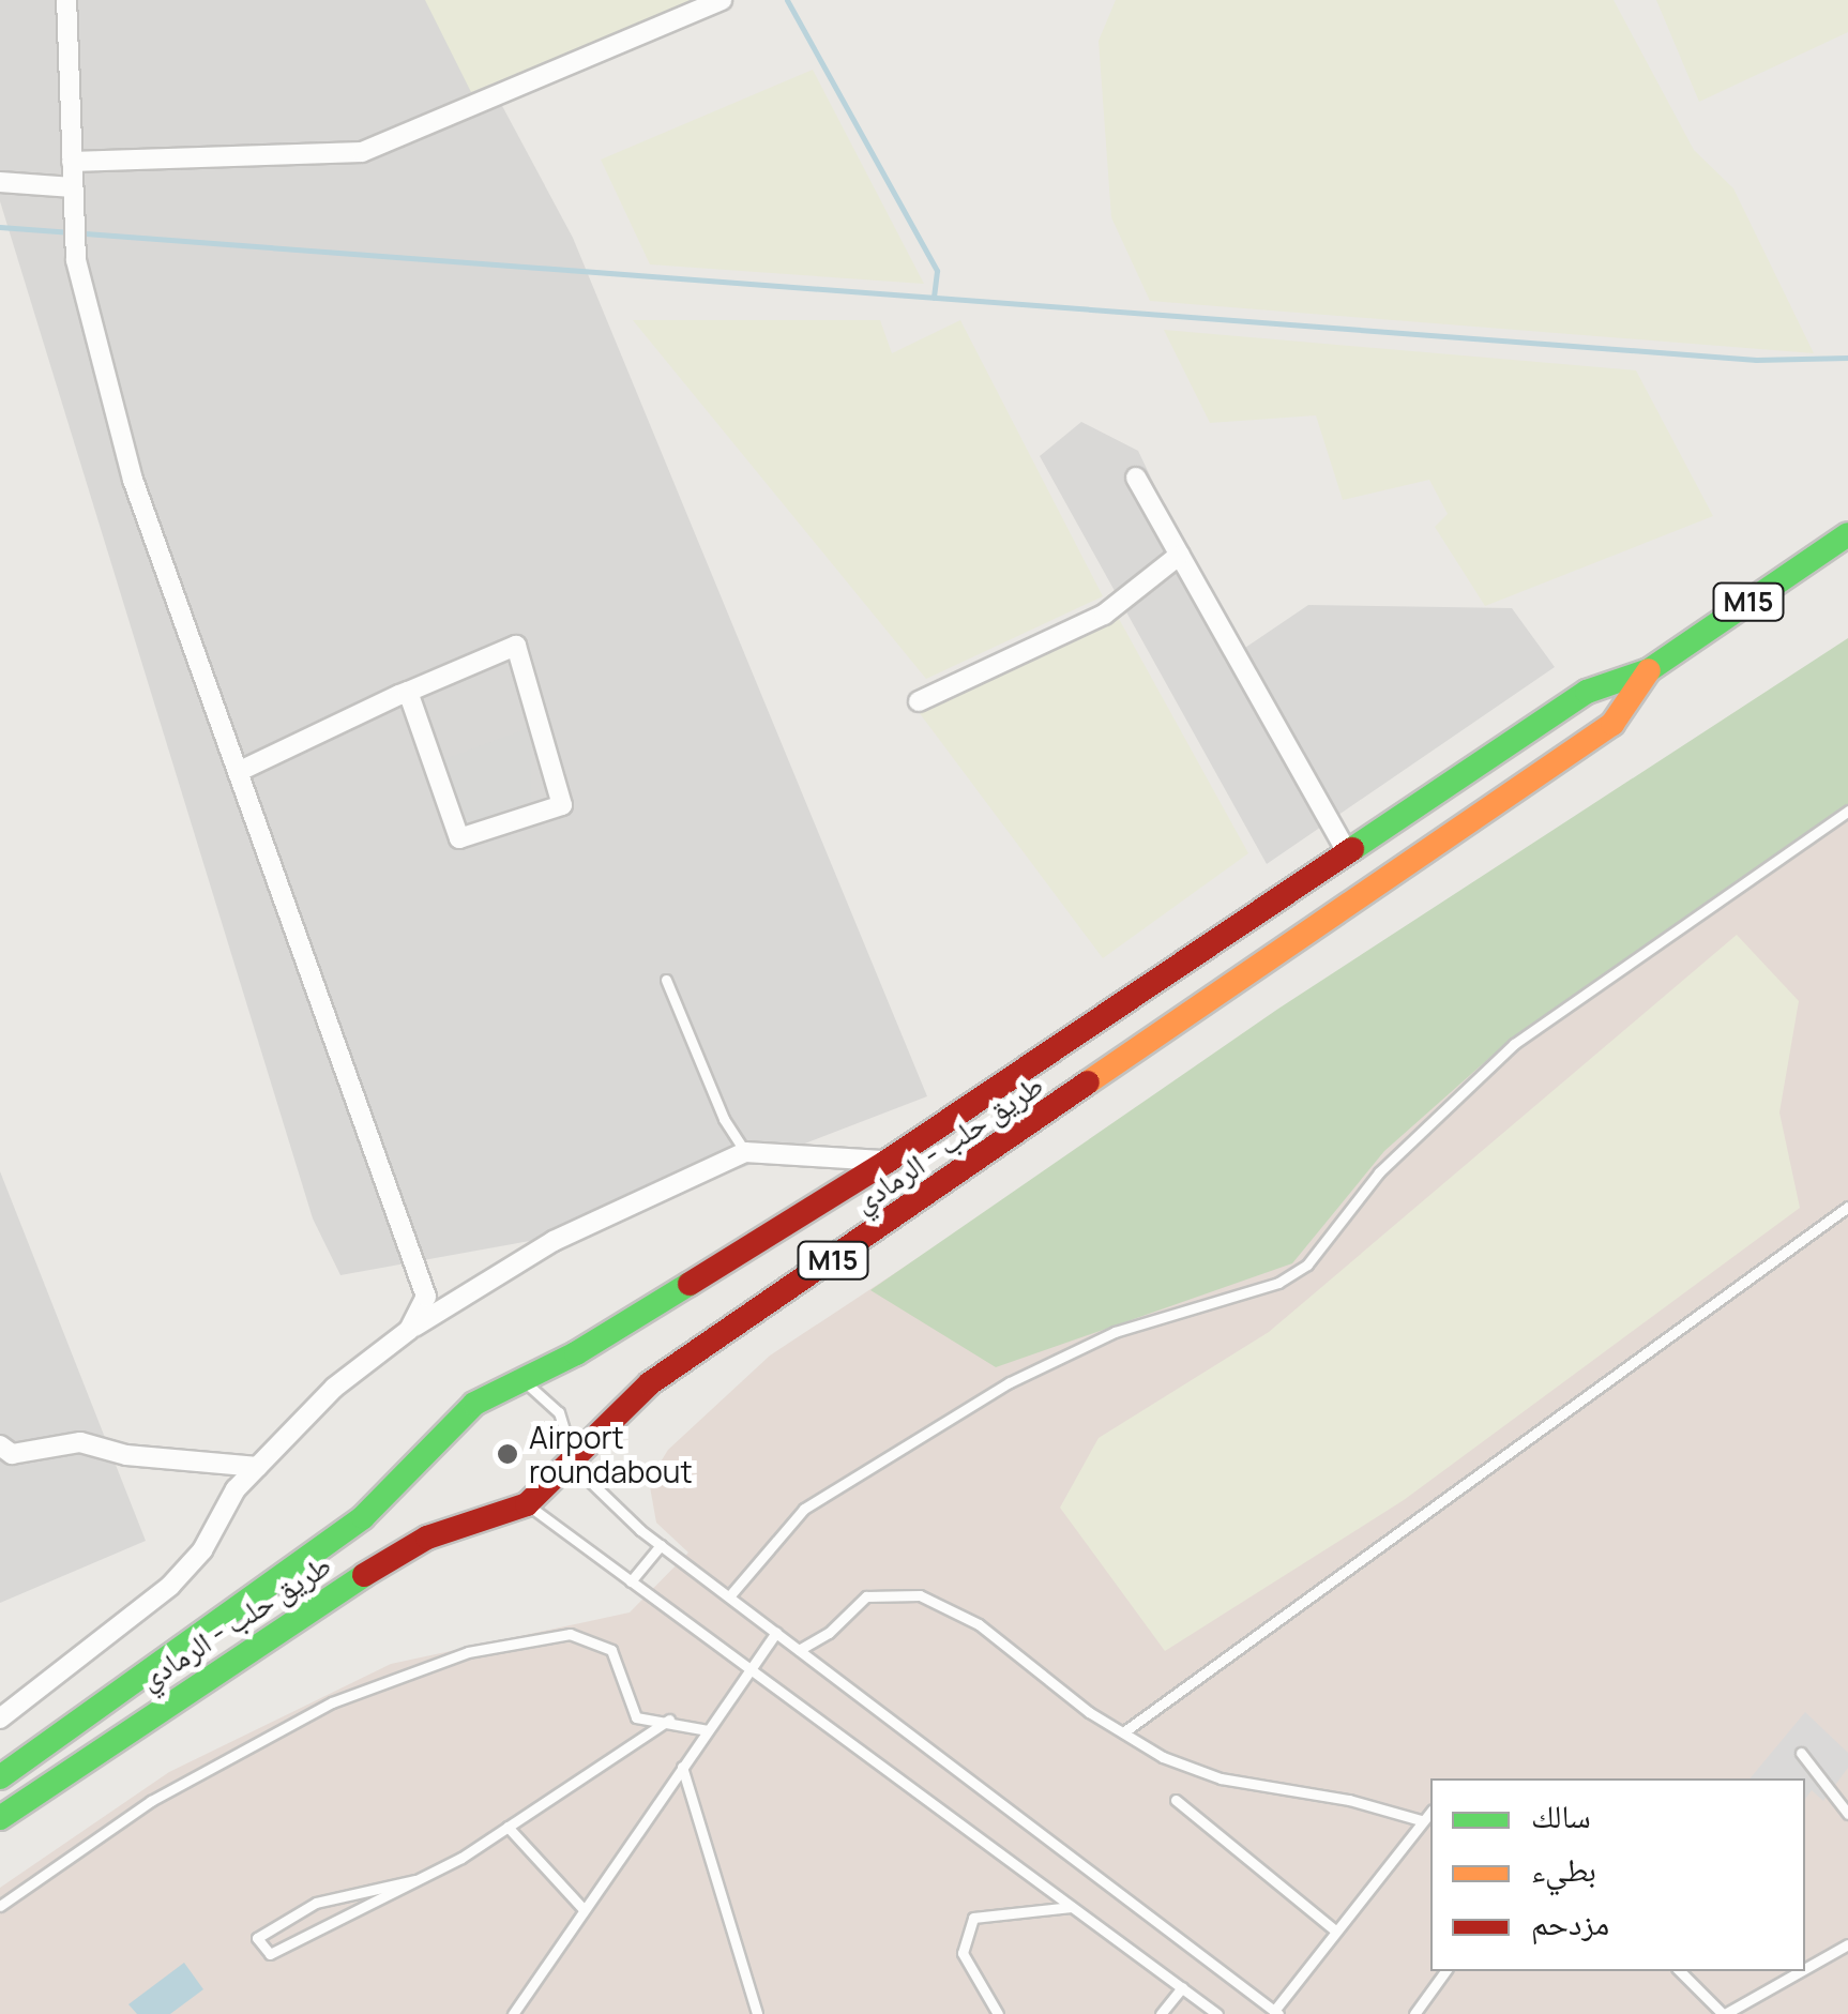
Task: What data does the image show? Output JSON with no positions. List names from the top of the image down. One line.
{"streets":{"highway":["M15","طريق حلب - الرمادي"]},"places":["Airport roundabout"],"legend":["سالك","بطيء","مزدحم"]}
